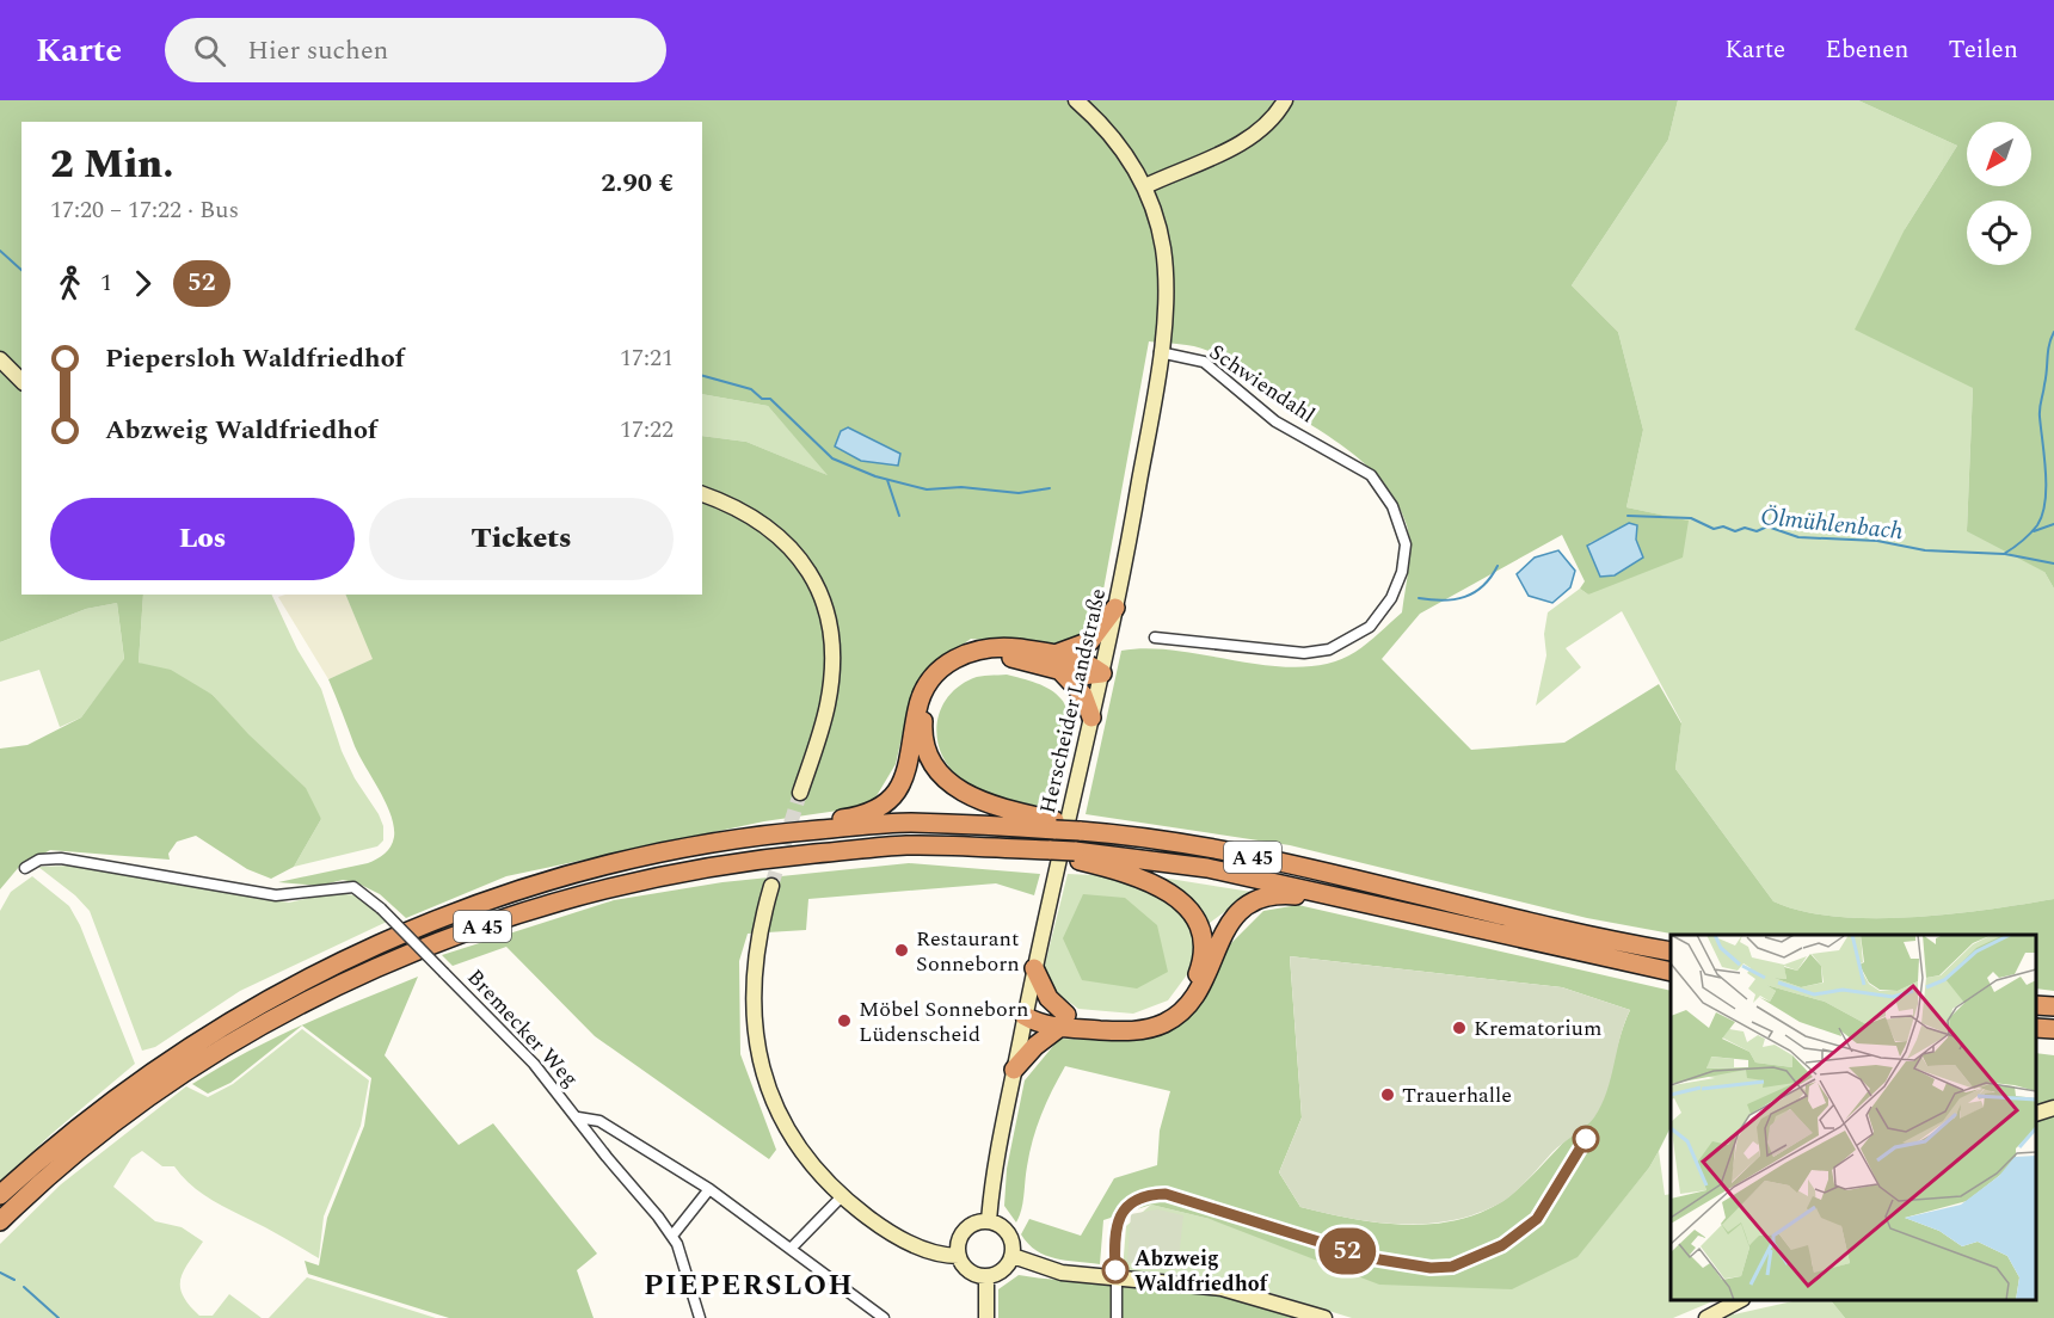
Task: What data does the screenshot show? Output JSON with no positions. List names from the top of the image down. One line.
{"streets":{"highway":["A 45"],"main road":["Herscheider Landstraße"],"street":["Schwiendahl","Bremecker Weg"]},"crossings":[["Schwiendahl","Herscheider Landstraße"]],"districts":["PIEPERSLOH"],"water":["Ölmühlenbach"],"places":["Restaurant Sonneborn","Möbel Sonneborn Lüdenscheid","Krematorium","Trauerhalle","Abzweig Waldfriedhof"],"lines":["bus line 52"],"north":"bottom left","page":{"header":"Karte","search":"Hier suchen","nav":["Karte","Ebenen","Teilen"],"on_map":"52","heading":["2 Min.","17:20 – 17:22 · Bus","2.90 €"],"legs":["1","52"],"list":[{"name":"Piepersloh Waldfriedhof","value":"17:21"},{"name":"Abzweig Waldfriedhof","value":"17:22"}],"buttons":["Los","Tickets"]}}
